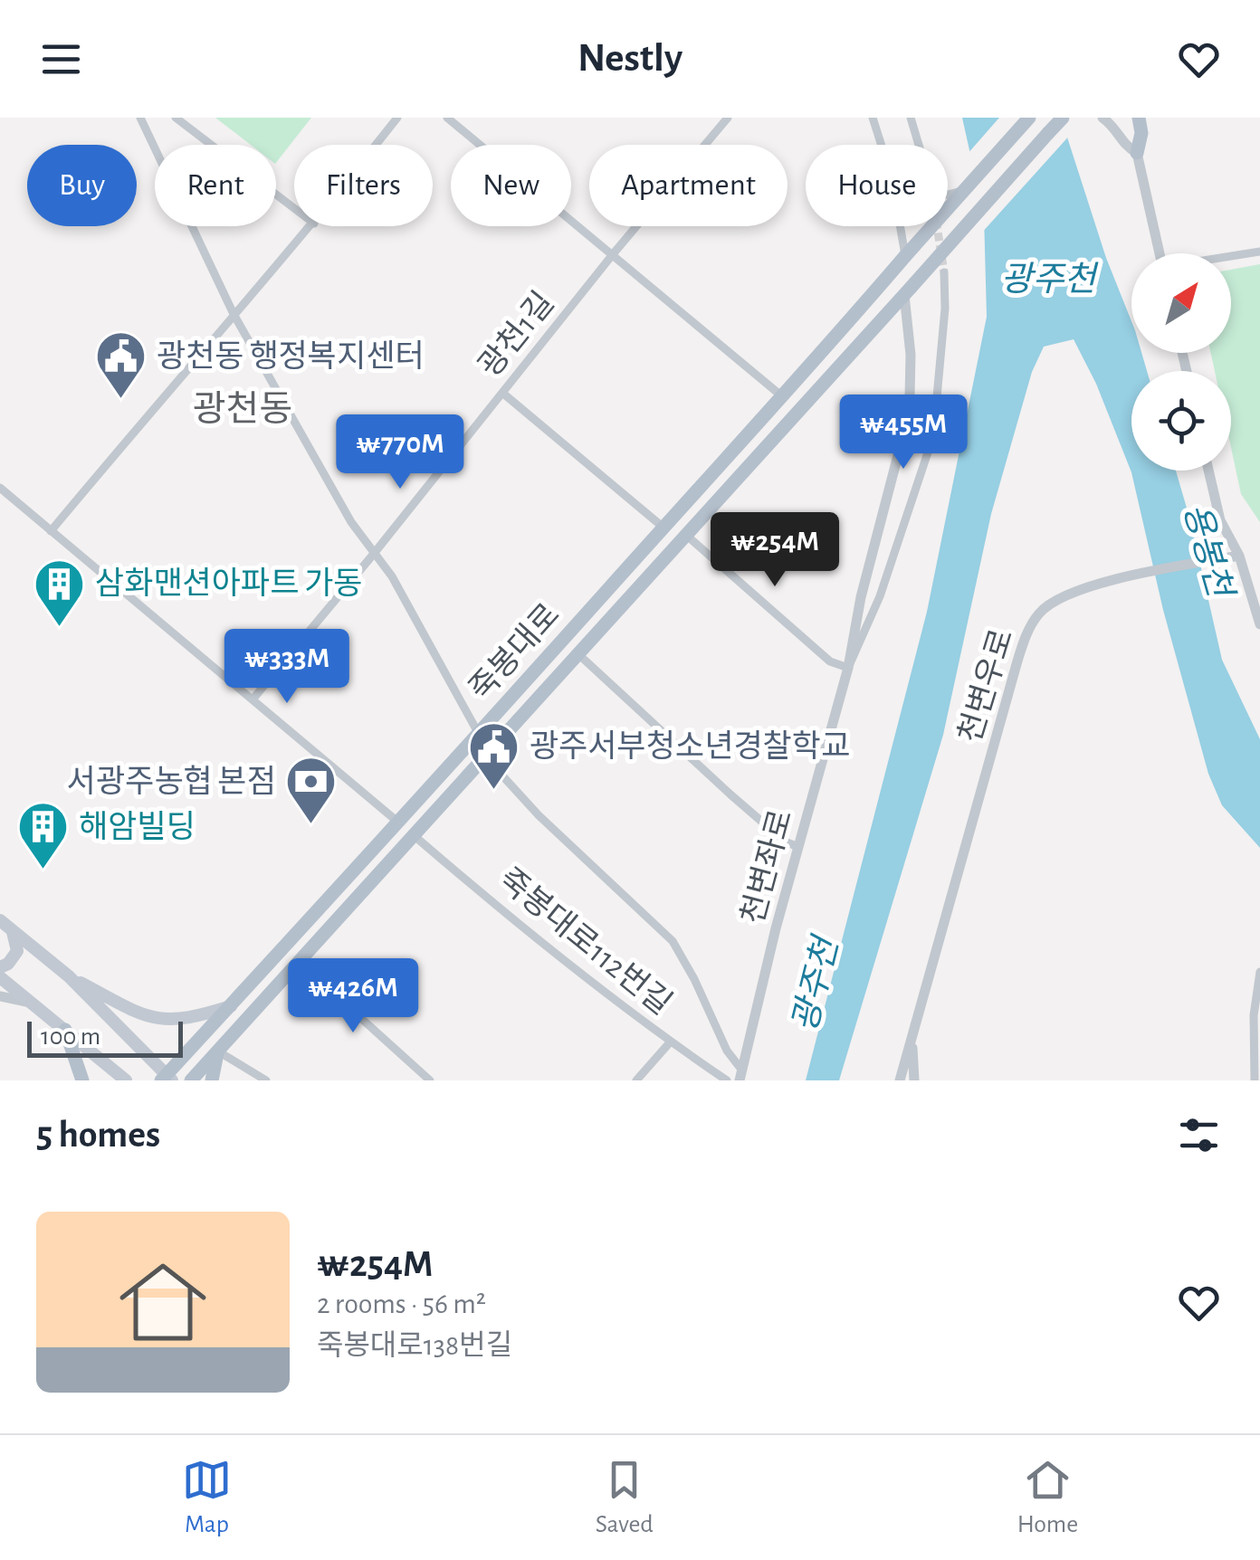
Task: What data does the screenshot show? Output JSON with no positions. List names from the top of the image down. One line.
{"streets":{"main road":["죽봉대로"],"street":["광천1길","천변우로","천변좌로","죽봉대로112번길"]},"crossings":[["죽봉대로","천변좌로"],["죽봉대로","죽봉대로112번길"]],"districts":["광천동"],"water":["광주천","용봉천"],"places":{"public building":["광천동 행정복지센터","광주서부청소년경찰학교"],"building":["삼화맨션아파트 가동","해암빌딩"],"bank":["서광주농협 본점"]},"scale_bar":"100 m","north":"top right","page":{"header":"Nestly","chip":["Buy","Rent","Filters","New","Apartment","House"],"price":["₩455M","₩770M","₩254M","₩333M","₩426M"],"scale":"100 m","heading":"5 homes","list":[{"name":"₩254M","note":"2 rooms · 56 m² · 죽봉대로138번길"}],"tabs":["Map","Saved","Home"]}}
